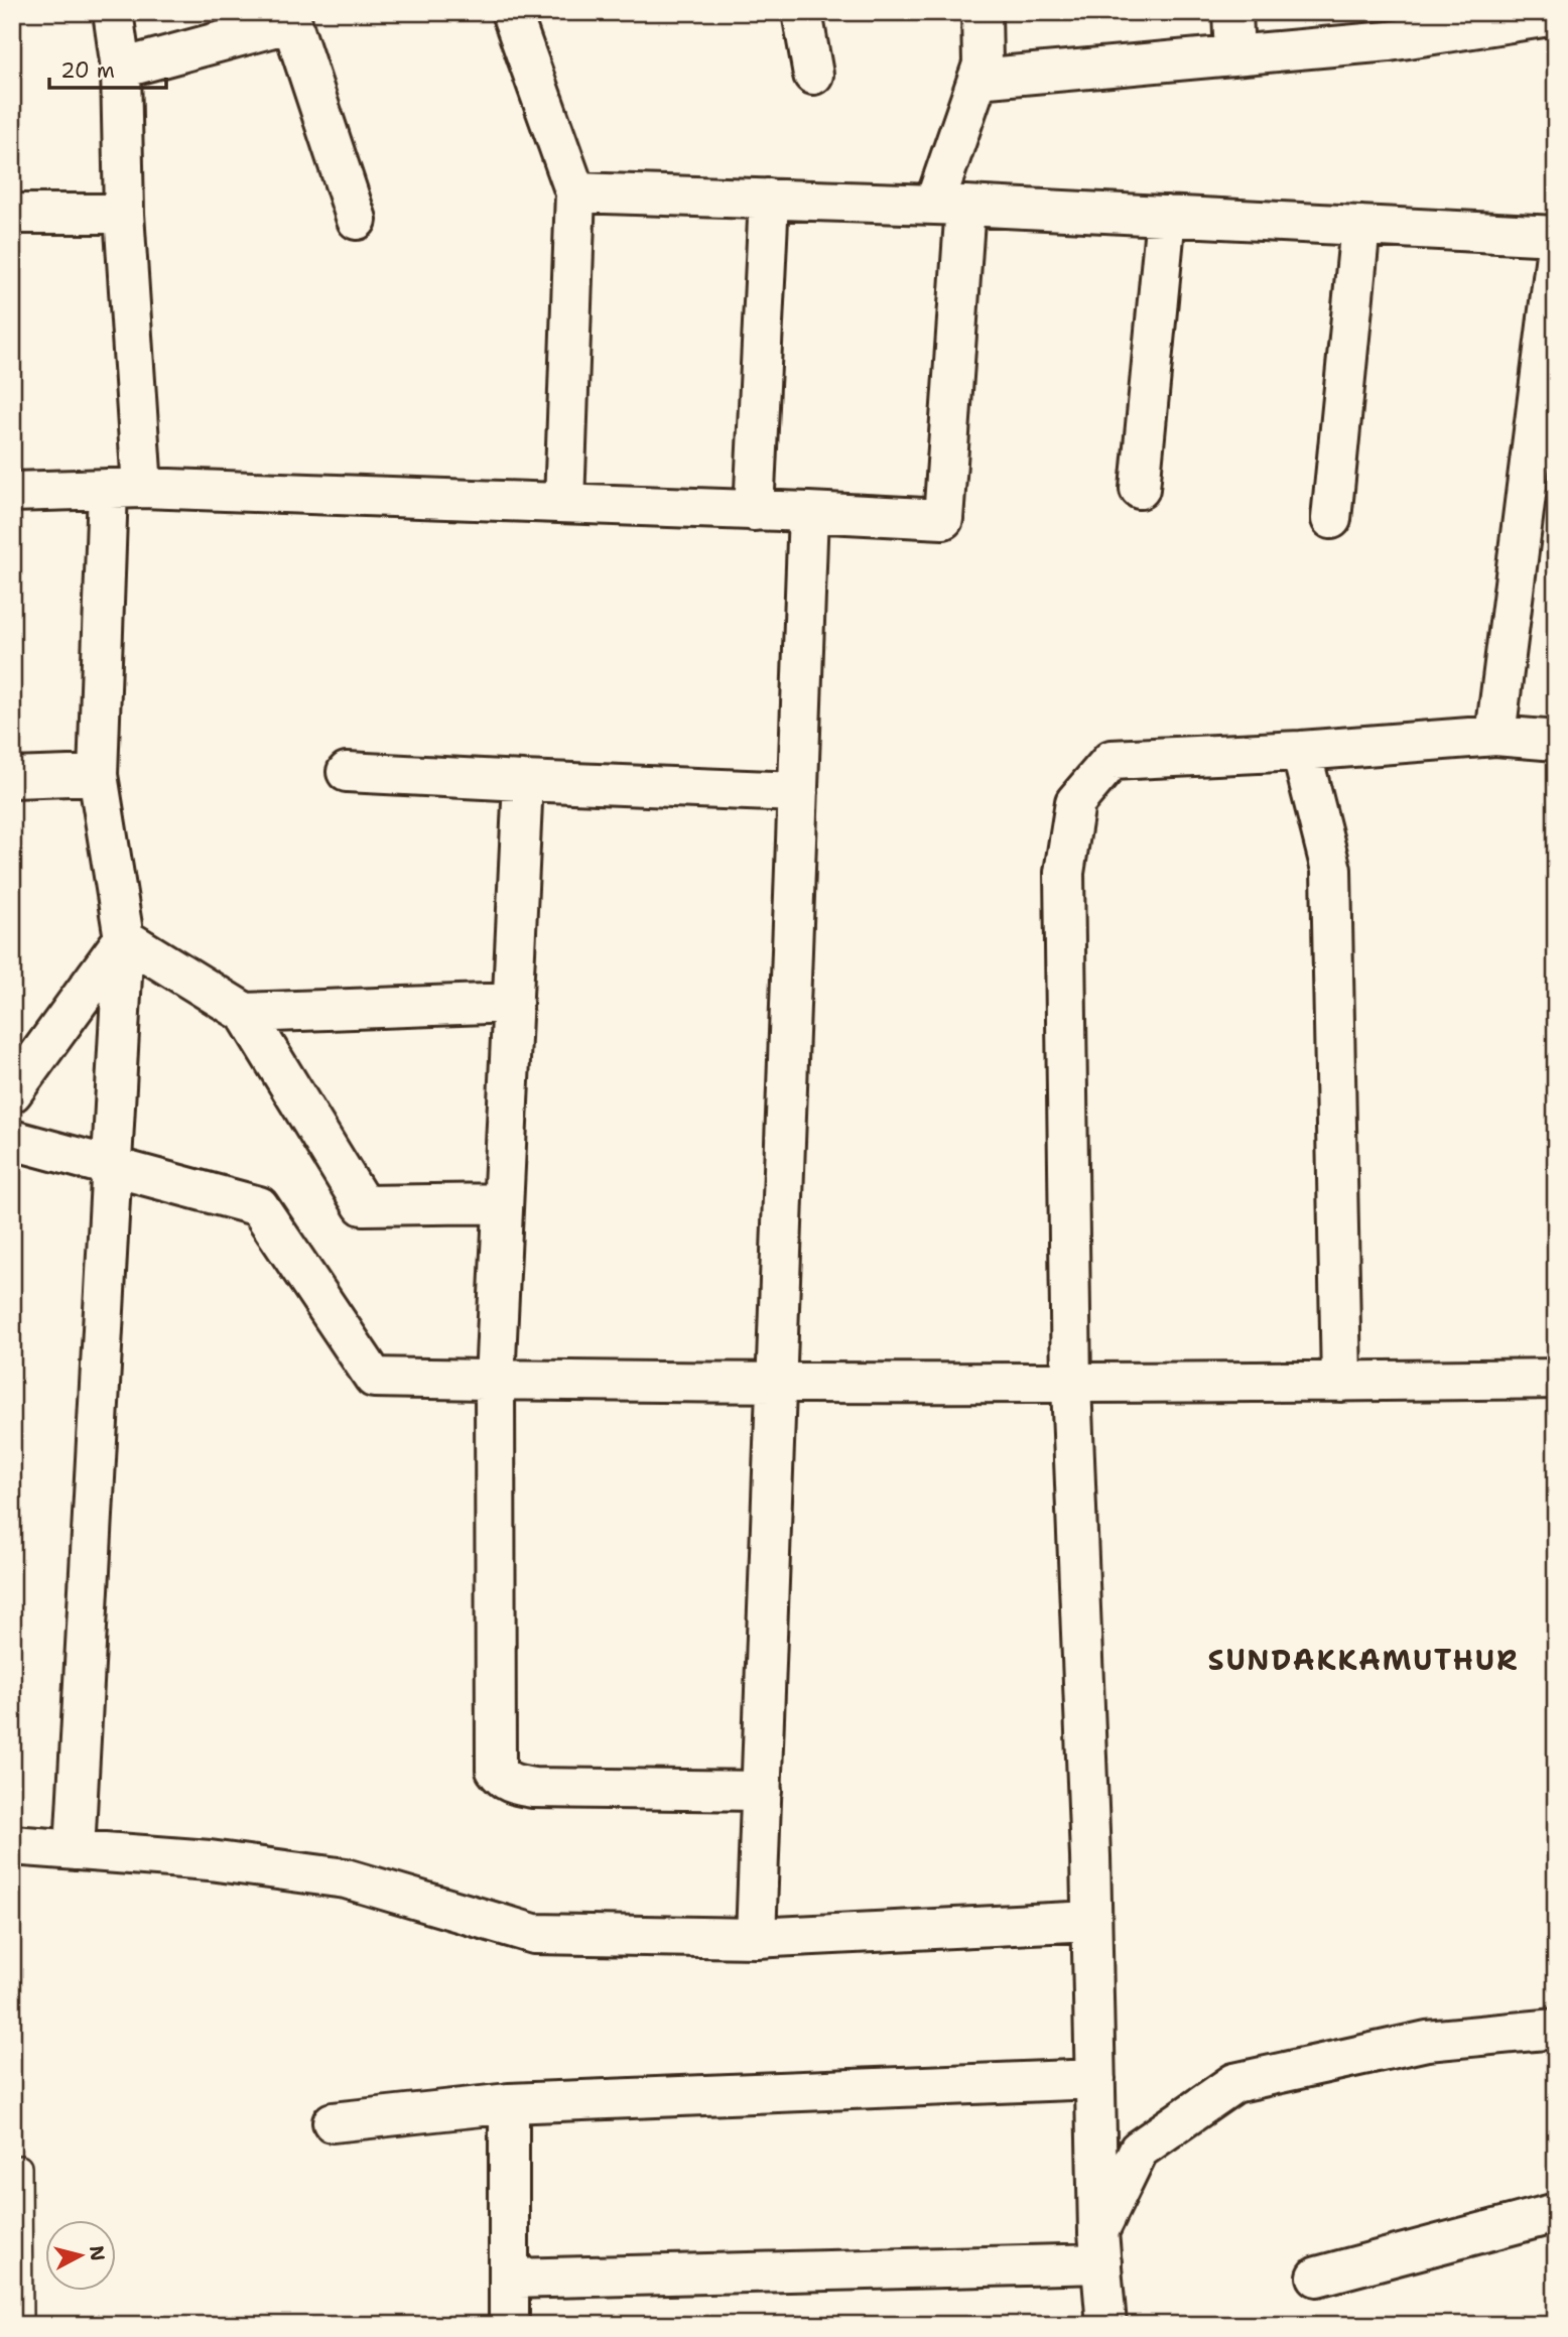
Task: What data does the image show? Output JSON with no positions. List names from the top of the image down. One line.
{"districts":["SUNDAKKAMUTHUR"],"scale_bar":"20 m","north":"right"}
